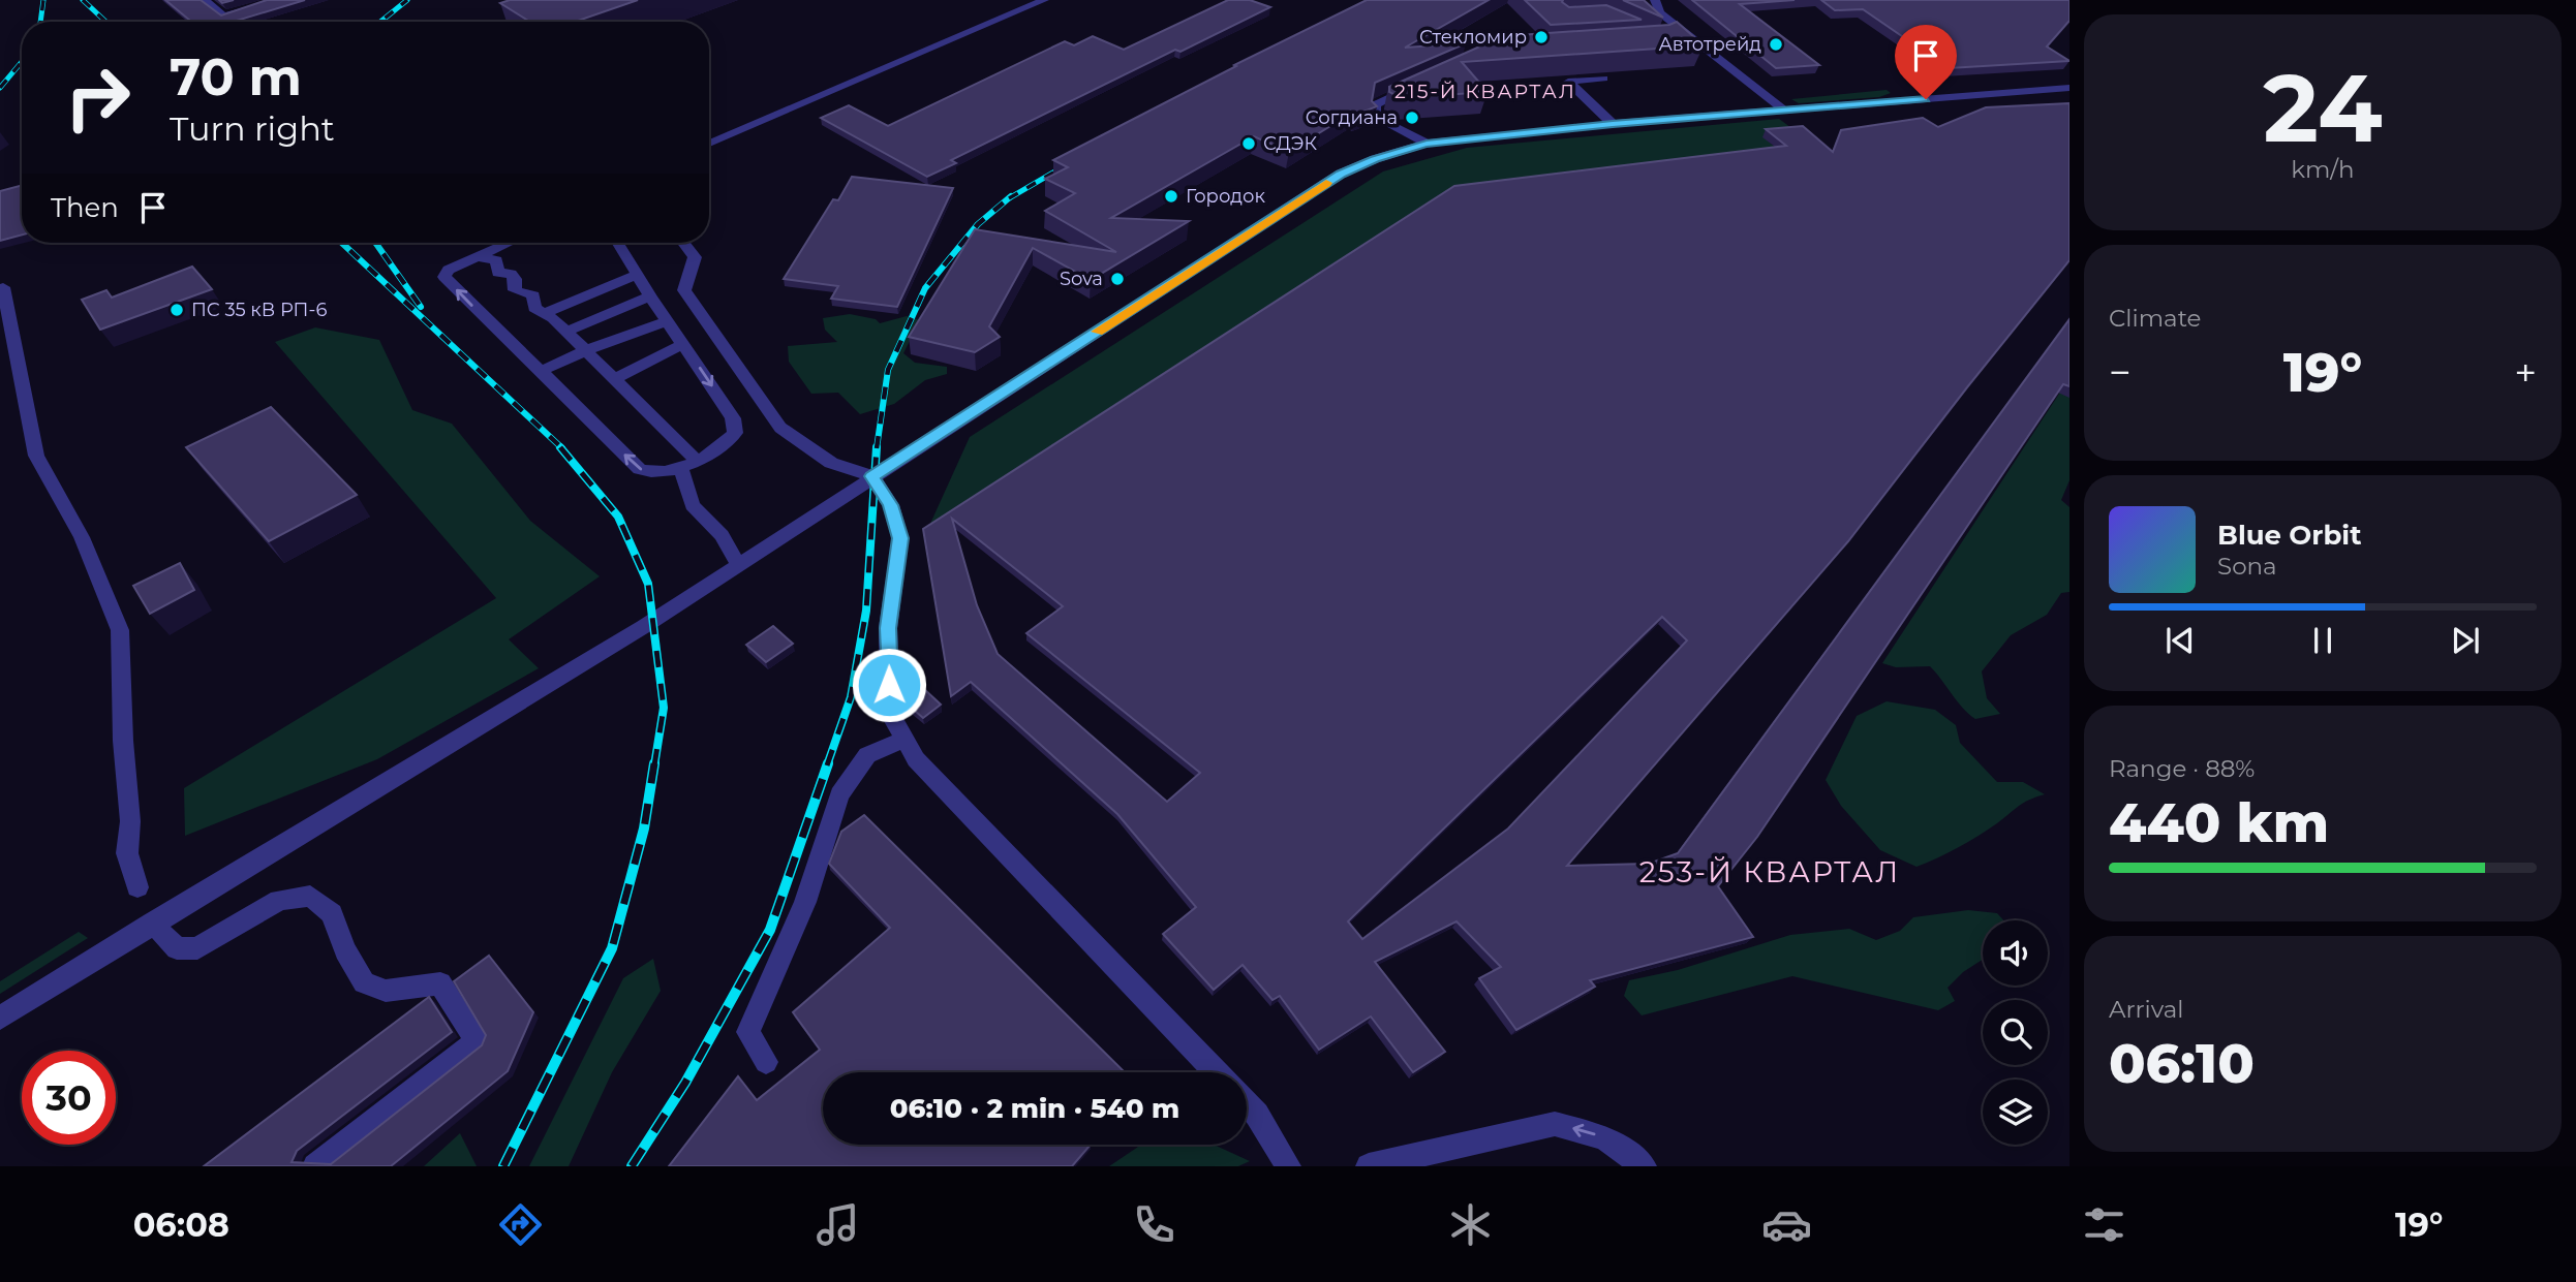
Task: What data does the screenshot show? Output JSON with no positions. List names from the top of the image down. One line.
{"districts":["215-Й КВАРТАЛ","253-Й КВАРТАЛ"],"places":["Стекломир","Автотрейд","Согдиана","СДЭК","Городок","Sova","ПС 35 кВ РП-6"],"page":{"tile":[["24","km/h"],"Climate",["Range · 88%","440 km"],["Arrival","06:10"]],"turn":["70 m","Turn right"],"then":"Then","heat":["−","19°","+"],"song":["Blue Orbit","Sona"],"limit":"30","trip":"06:10 · 2 min · 540 m","tabs":["06:08","19°"]}}
